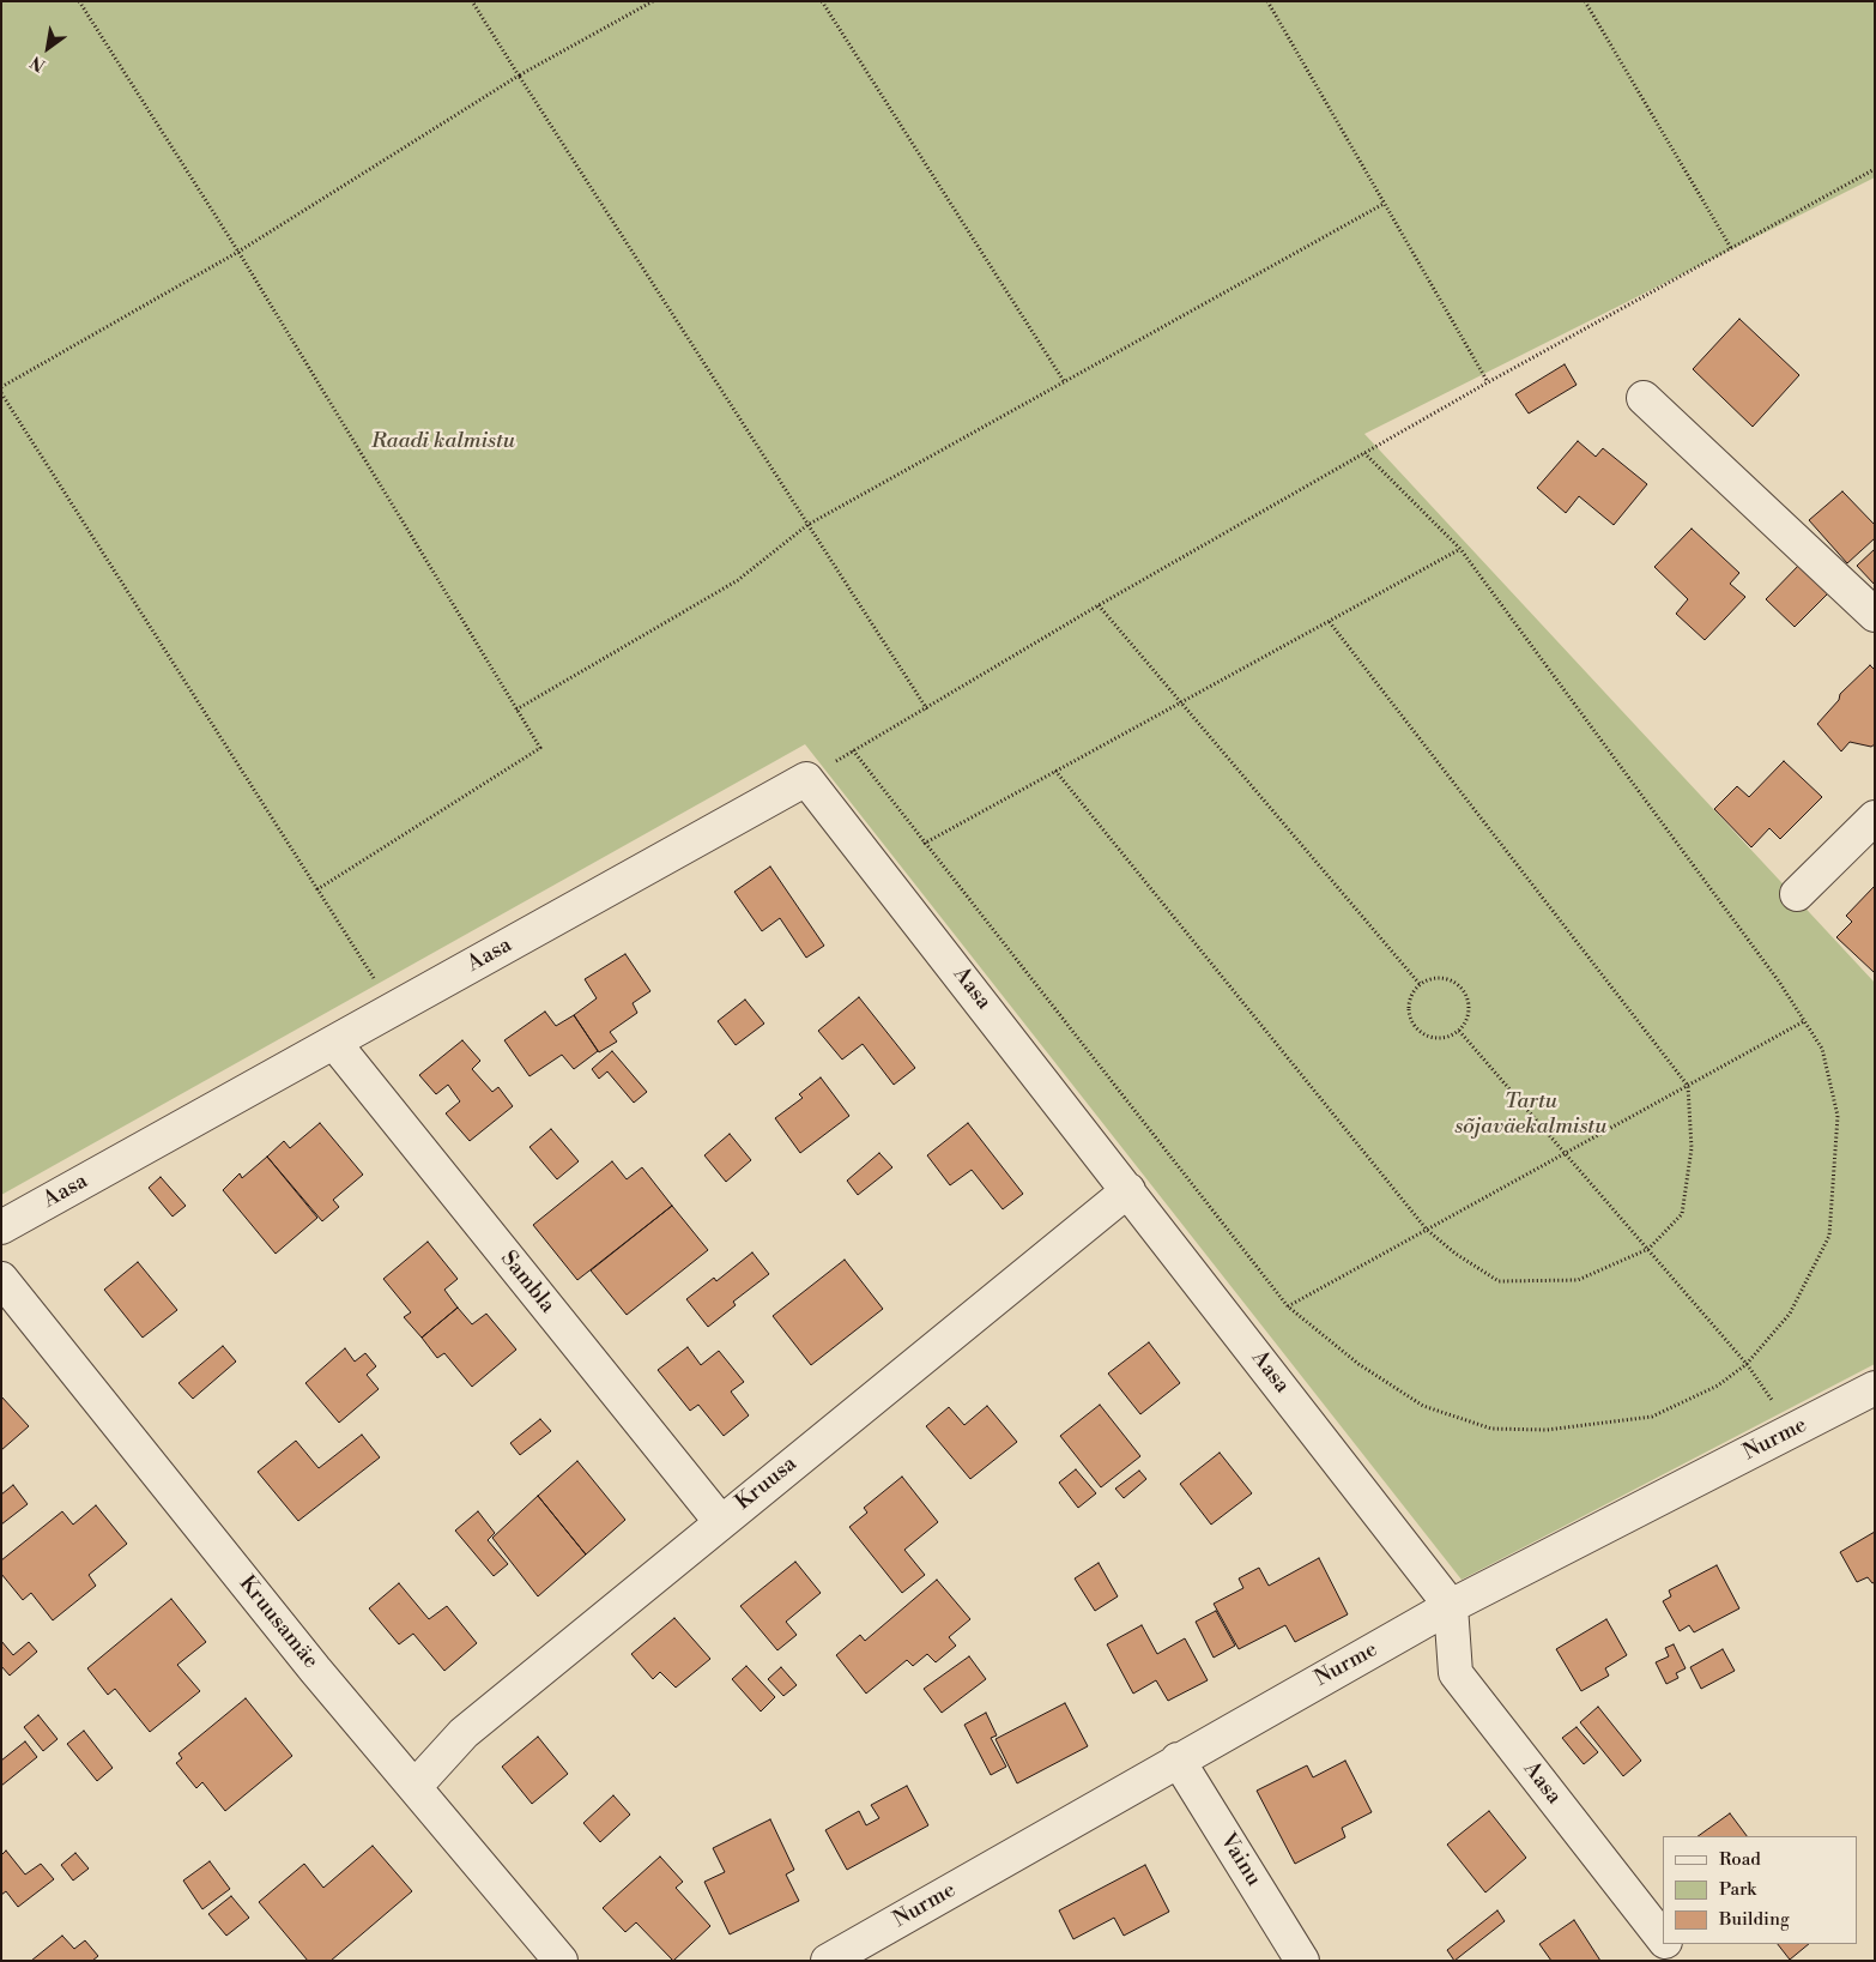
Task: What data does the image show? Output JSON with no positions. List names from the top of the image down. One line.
{"streets":{"street":["Aasa","Sambla","Nurme","Kruusa","Kruusamäe","Vainu"]},"crossings":[["Aasa","Sambla"],["Aasa","Nurme"],["Aasa","Kruusa"],["Sambla","Kruusa"],["Nurme","Vainu"],["Kruusa","Kruusamäe"]],"parks":["Raadi kalmistu","Tartu sõjaväekalmistu"],"legend":["Road","Park","Building"],"north":"bottom left"}
